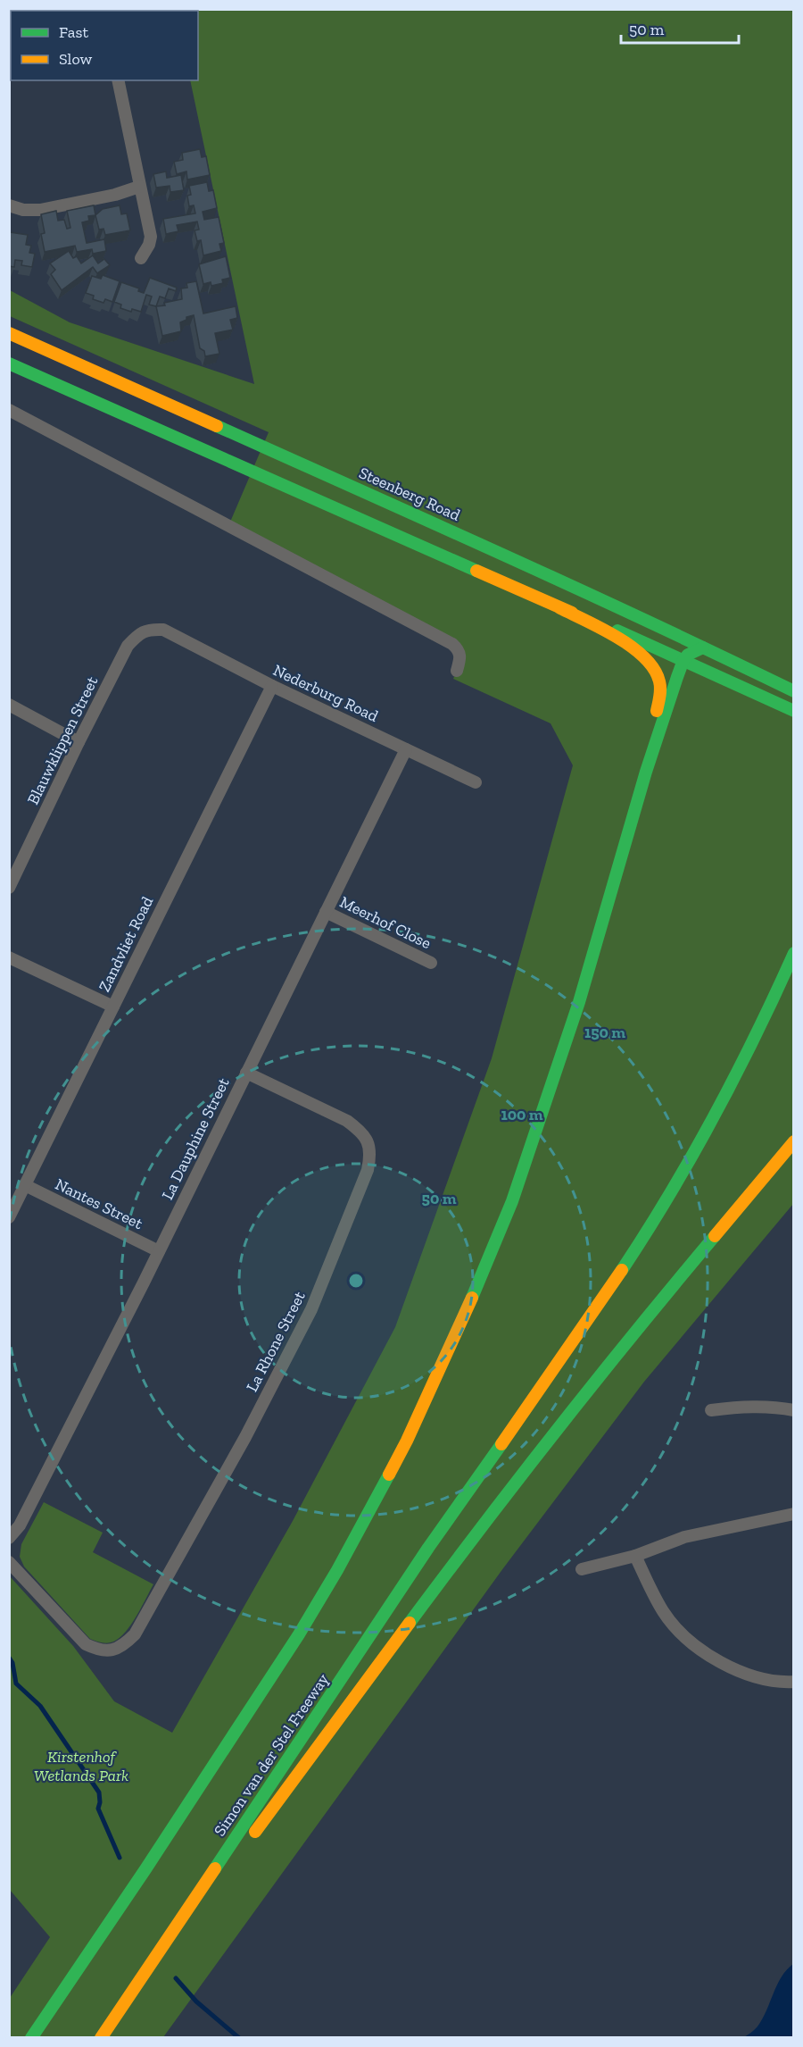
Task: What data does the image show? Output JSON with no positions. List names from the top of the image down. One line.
{"streets":{"main road":["Steenberg Road","Simon van der Stel Freeway"],"street":["Nederburg Road","Blauwklippen Street","Meerhof Close","Zandvliet Road","La Dauphine Street","Nantes Street","La Rhone Street"]},"crossings":[["Nederburg Road","Blauwklippen Street"],["Nederburg Road","Zandvliet Road"],["Nederburg Road","La Dauphine Street"],["Meerhof Close","La Dauphine Street"],["Zandvliet Road","Nantes Street"],["La Dauphine Street","Nantes Street"],["La Dauphine Street","La Rhone Street"]],"parks":["Kirstenhof Wetlands Park"],"legend":["Fast","Slow"],"scale_bar":"50 m","rings":["150 m","100 m","50 m"]}
